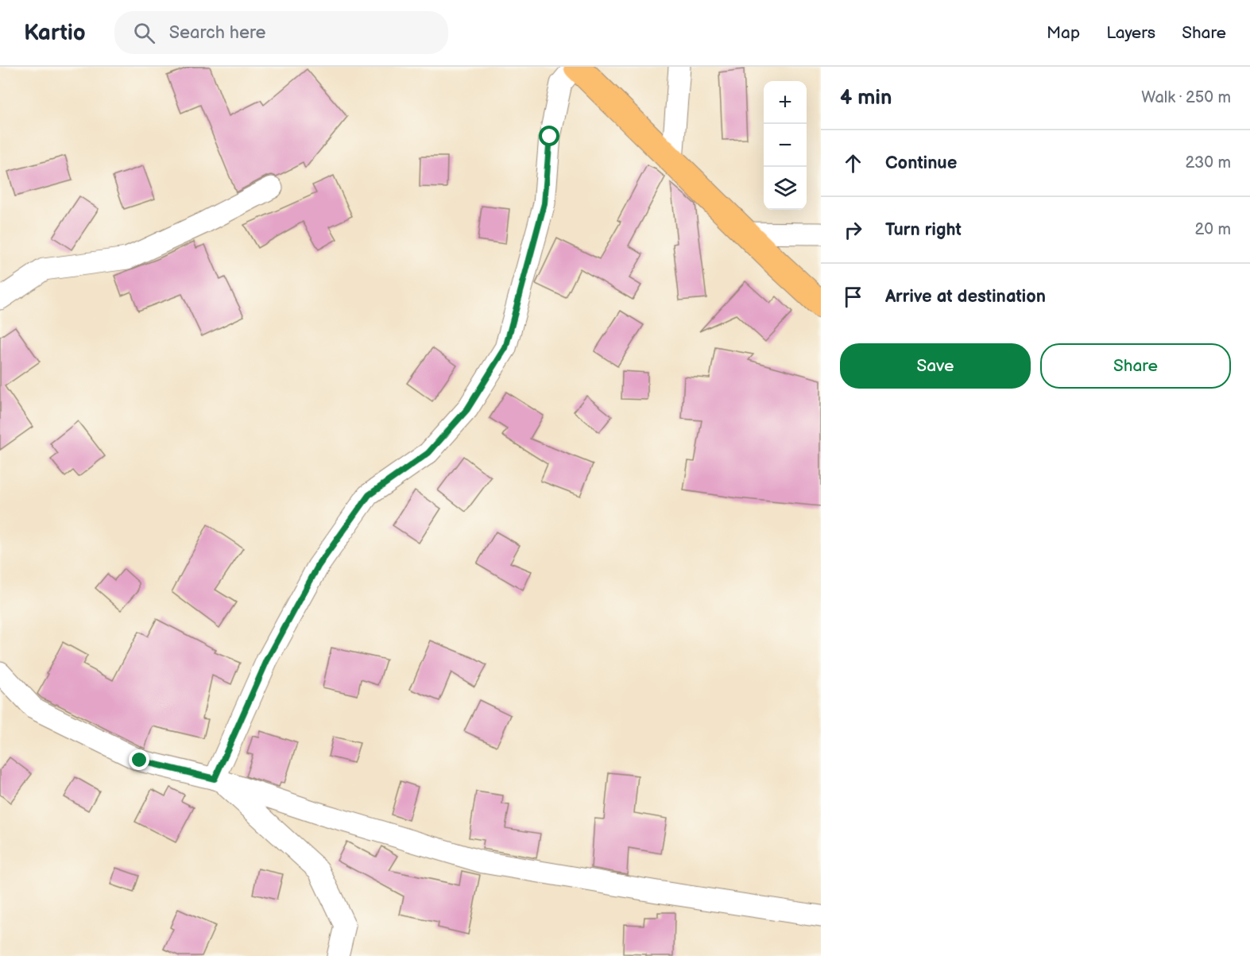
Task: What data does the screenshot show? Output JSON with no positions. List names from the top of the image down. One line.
{"page":{"header":"Kartio","search":"Search here","nav":["Map","Layers","Share"],"heading":["4 min","Walk · 250 m"],"map_buttons":["+","−"],"list":[["Continue","230 m"],["Turn right","20 m"],"Arrive at destination"],"buttons":["Save","Share"]}}
